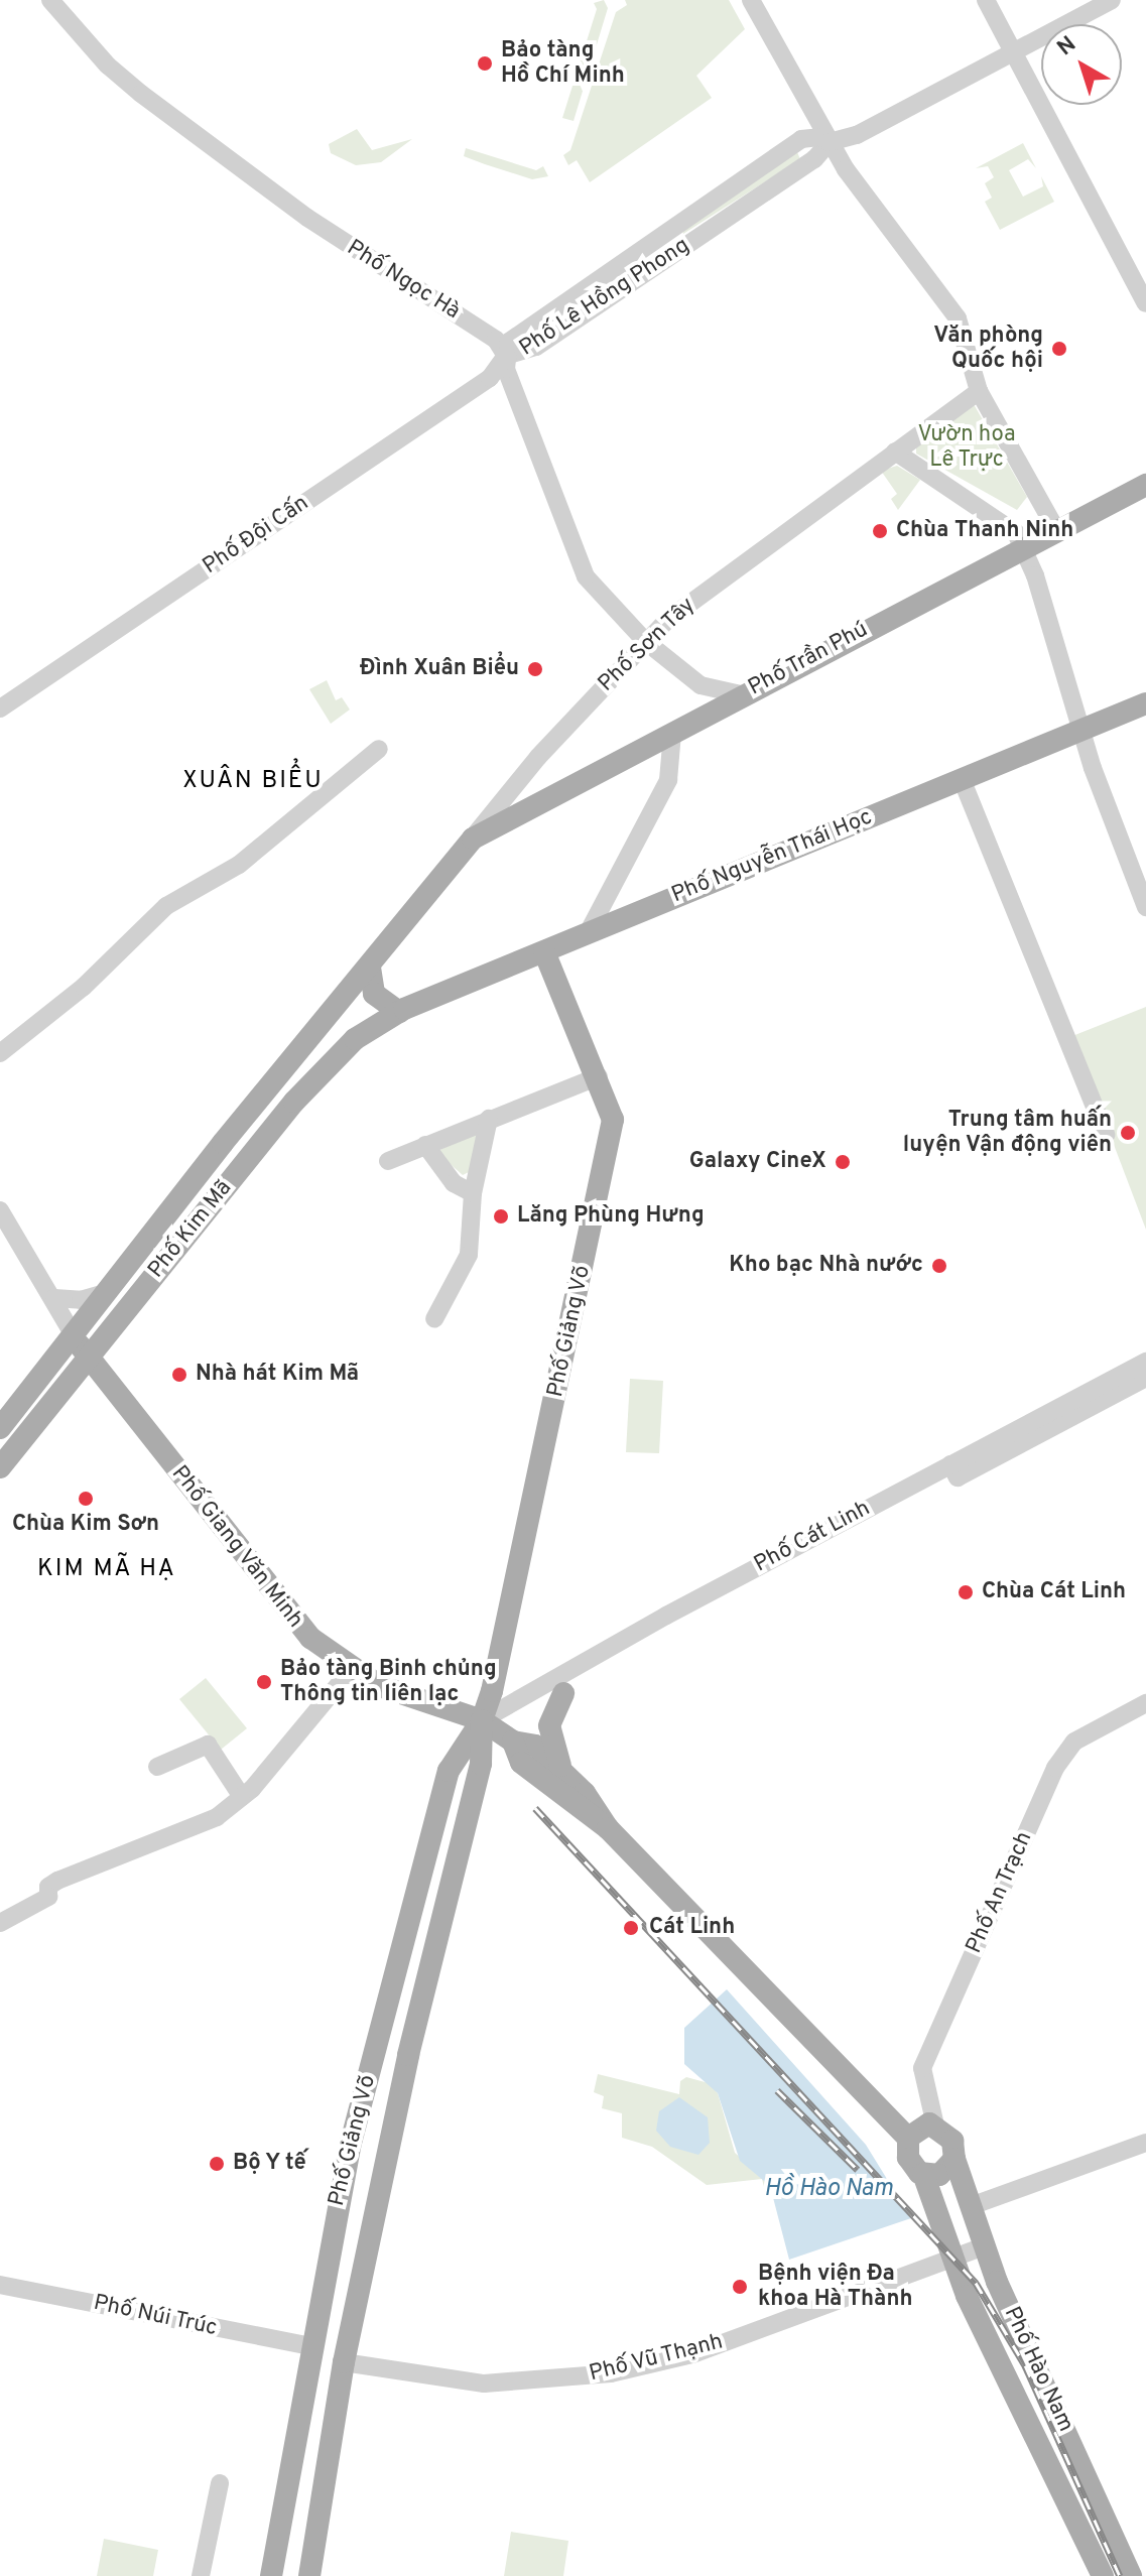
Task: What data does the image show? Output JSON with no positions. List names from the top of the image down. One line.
{"streets":{"main road":["Phố Sơn Tây","Phố Trần Phú","Phố Nguyễn Thái Học","Phố Kim Mã","Phố Giảng Võ","Phố Giang Văn Minh","Phố Hào Nam"],"street":["Phố Ngọc Hà","Phố Lê Hồng Phong","Phố Đội Cấn","Phố Cát Linh","Phố An Trạch","Phố Núi Trúc","Phố Vũ Thạnh"]},"crossings":[["Phố Ngọc Hà","Phố Lê Hồng Phong"],["Phố Ngọc Hà","Phố Đội Cấn"],["Phố Lê Hồng Phong","Phố Đội Cấn"],["Phố Sơn Tây","Phố Trần Phú"],["Phố Sơn Tây","Phố Kim Mã"],["Phố Nguyễn Thái Học","Phố Kim Mã"],["Phố Nguyễn Thái Học","Phố Giảng Võ"],["Phố Kim Mã","Phố Giang Văn Minh"],["Phố Giảng Võ","Phố Cát Linh"],["Phố Giảng Võ","Phố Giang Văn Minh"],["Phố Giảng Võ","Phố Núi Trúc"],["Phố Giảng Võ","Phố Vũ Thạnh"],["Phố Giảng Võ","Phố Hào Nam"],["Phố Cát Linh","Phố Giang Văn Minh"],["Phố Cát Linh","Phố Hào Nam"],["Phố Giang Văn Minh","Phố Hào Nam"],["Phố An Trạch","Phố Hào Nam"],["Phố Vũ Thạnh","Phố Hào Nam"]],"districts":["XUÂN BIỂU","KIM MÃ HẠ"],"water":["Hồ Hào Nam"],"parks":["Vườn hoa Lê Trực"],"places":["Bảo tàng Hồ Chí Minh","Văn phòng Quốc hội","Chùa Thanh Ninh","Đình Xuân Biểu","Trung tâm huấn luyện Vận động viên","Galaxy CineX","Lăng Phùng Hưng","Kho bạc Nhà nước","Nhà hát Kim Mã","Chùa Kim Sơn","Chùa Cát Linh","Bảo tàng Binh chủng Thông tin liên lạc","Cát Linh","Bộ Y tế","Bệnh viện Đa khoa Hà Thành"],"north":"top left"}
